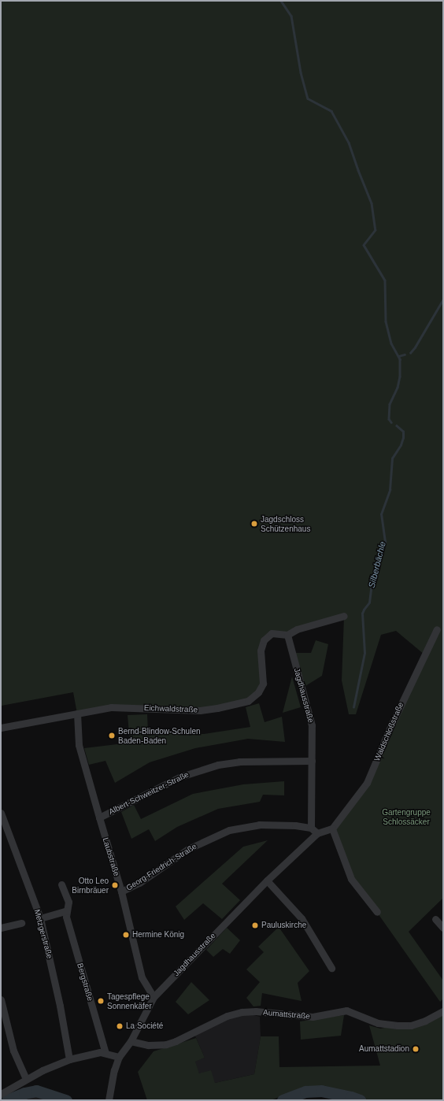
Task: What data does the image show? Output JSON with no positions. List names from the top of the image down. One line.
{"streets":{"street":["Jagdhausstraße","Eichwaldstraße","Waldschloßstraße","Albert-Schweitzer-Straße","Laubstraße","Georg-Friedrich-Straße","Metzgerstraße","Bergstraße","Aumattstraße"]},"crossings":[["Jagdhausstraße","Eichwaldstraße"],["Jagdhausstraße","Waldschloßstraße"],["Jagdhausstraße","Albert-Schweitzer-Straße"],["Jagdhausstraße","Laubstraße"],["Jagdhausstraße","Georg-Friedrich-Straße"],["Jagdhausstraße","Aumattstraße"],["Eichwaldstraße","Laubstraße"],["Albert-Schweitzer-Straße","Laubstraße"],["Laubstraße","Georg-Friedrich-Straße"]],"water":["Silberbächle"],"parks":["Gartengruppe Schlossäcker"],"places":["Jagdschloss Schützenhaus","Bernd-Blindow-Schulen Baden-Baden","Otto Leo Birnbräuer","Pauluskirche","Hermine König","Tagespflege Sonnenkäfer","La Société","Aumattstadion"]}
